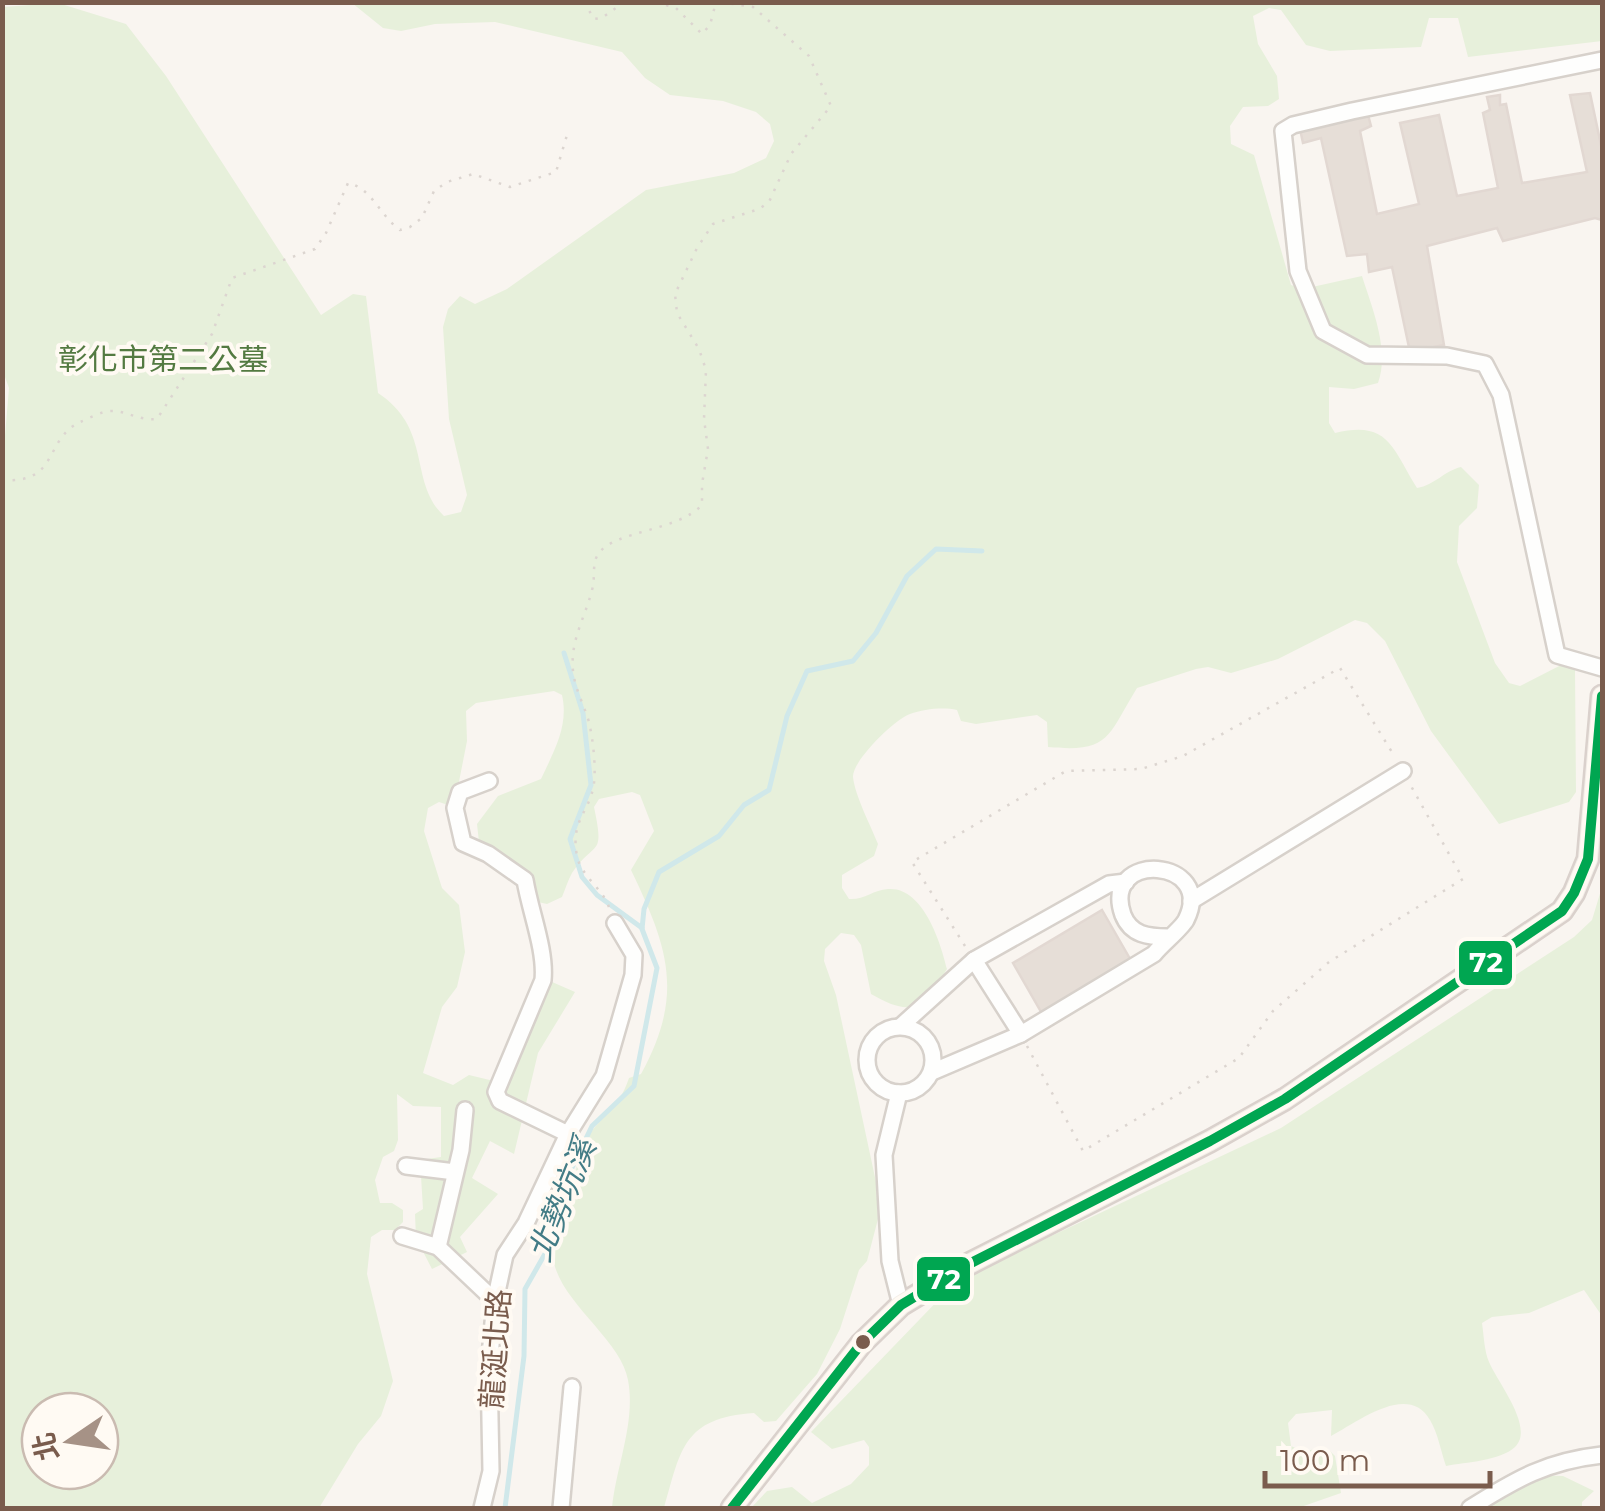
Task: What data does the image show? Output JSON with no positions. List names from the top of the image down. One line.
{"streets":{"street":["龍涎北路"]},"water":["北勢坑溪"],"parks":["彰化市第二公墓"],"lines":["transit line 72"],"scale_bar":"100 m","north":"left"}
